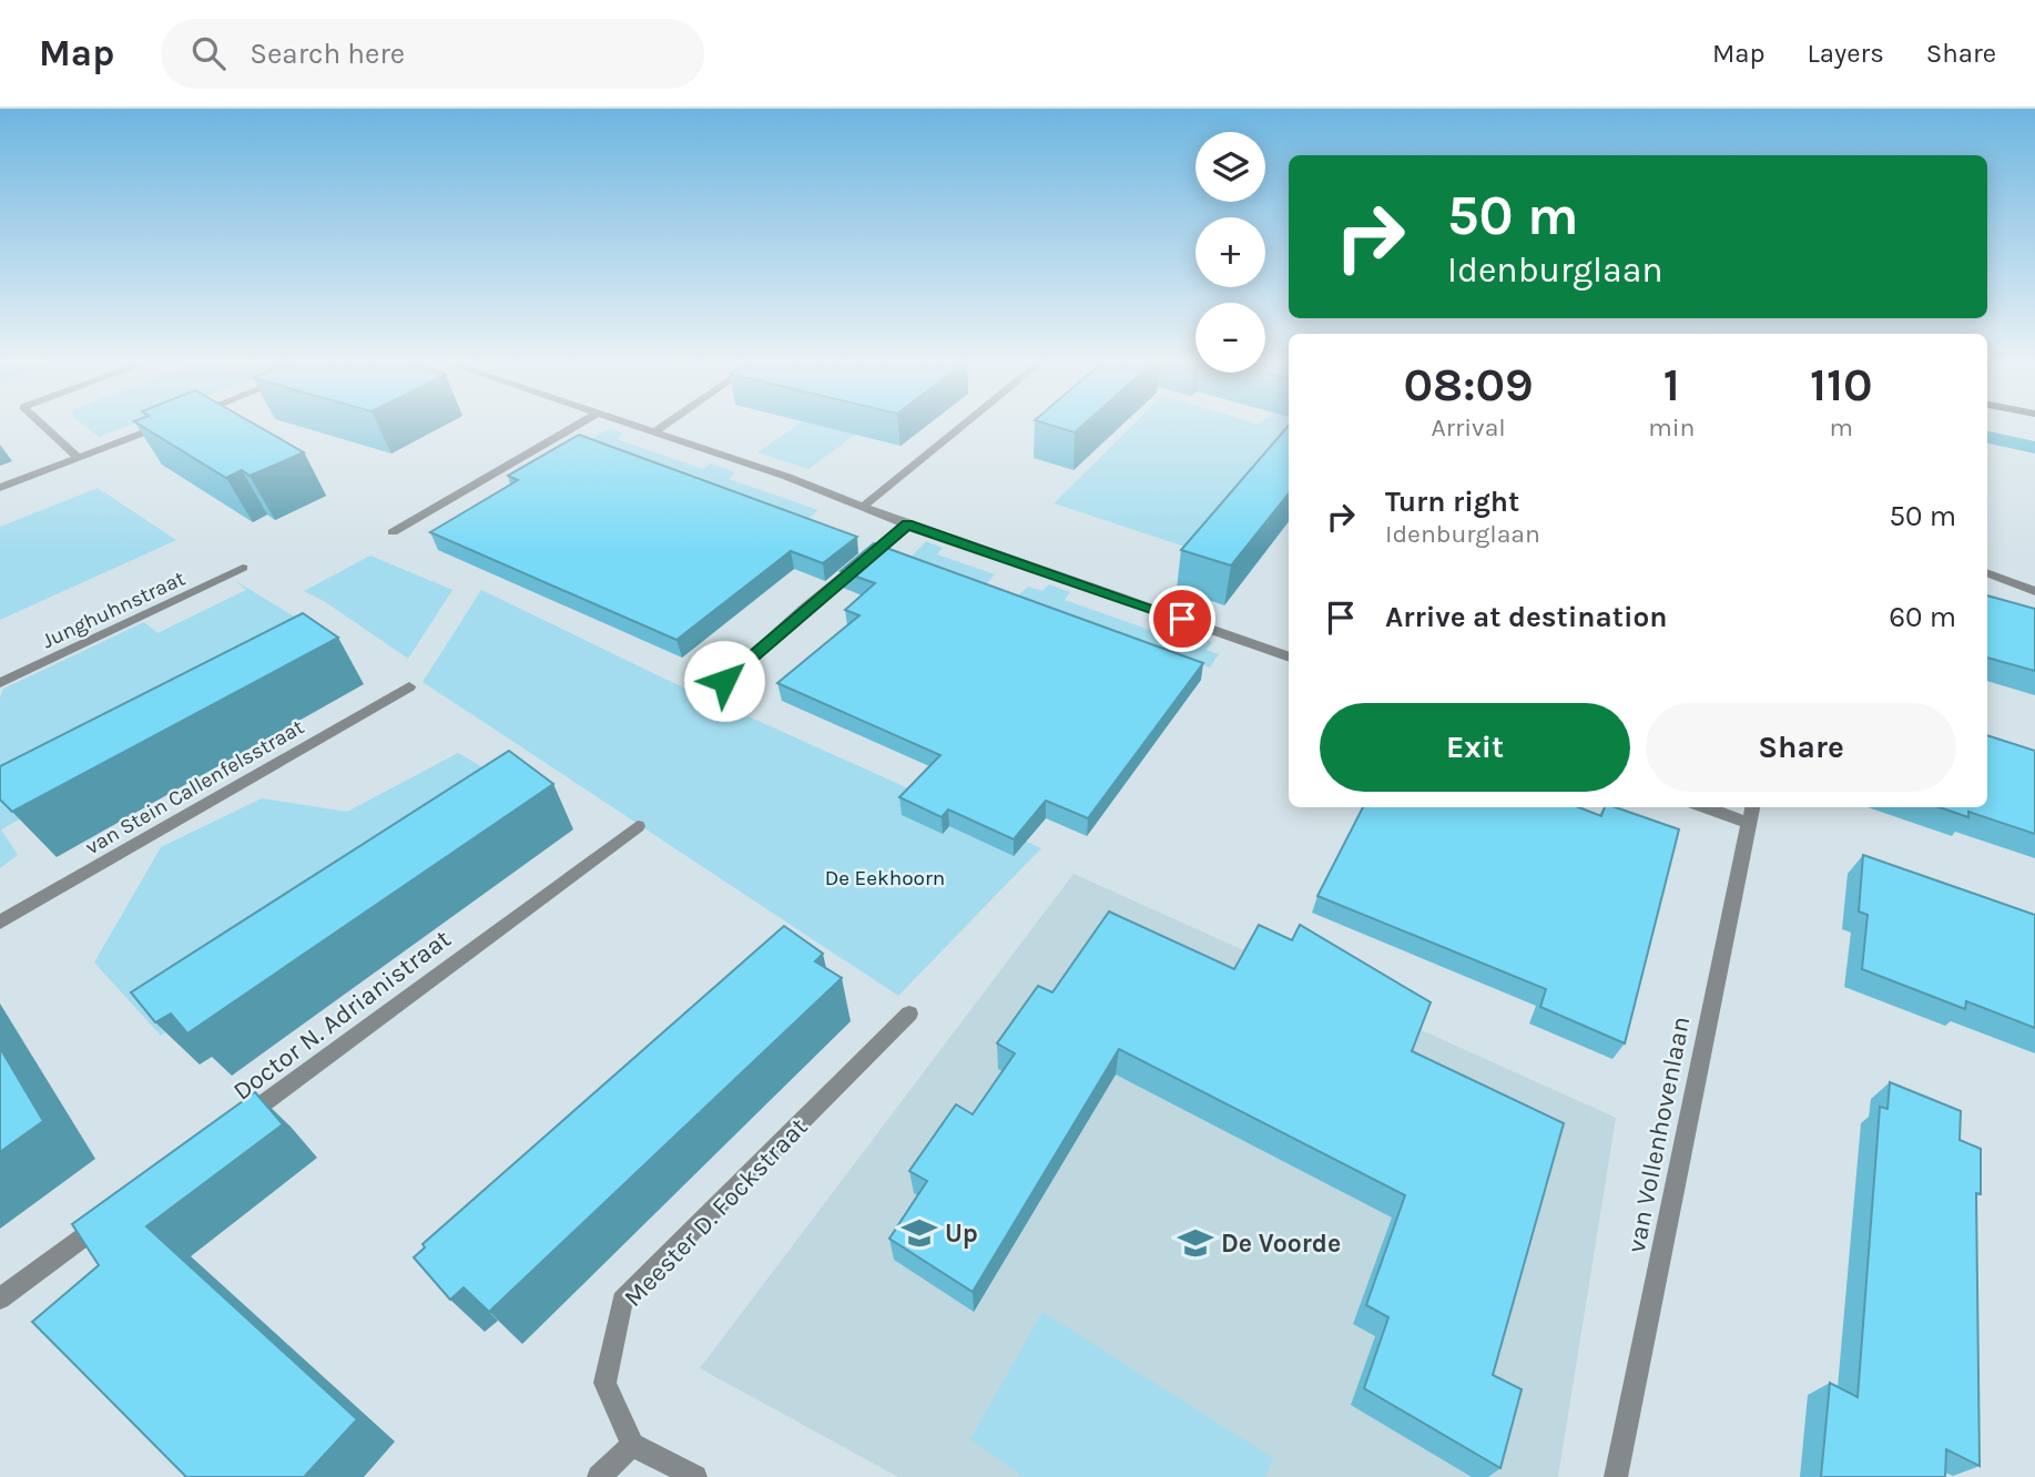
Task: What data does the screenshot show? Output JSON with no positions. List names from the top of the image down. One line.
{"streets":{"street":["Junghuhnstraat","van Stein Callenfelsstraat","Doctor N. Adrianistraat","van Vollenhovenlaan","Meester D. Fockstraat"]},"parks":["De Eekhoorn"],"places":{"school or university":["Up","De Voorde"]},"page":{"header":"Map","search":"Search here","nav":["Map","Layers","Share"],"map_buttons":["+","−"],"turn":["50 m","Idenburglaan"],"eta":["08:09","Arrival","1","min","110","m"],"list":[{"name":"Turn right","note":"Idenburglaan","value":"50 m"},{"name":"Arrive at destination","value":"60 m"}],"buttons":["Exit","Share"]}}
